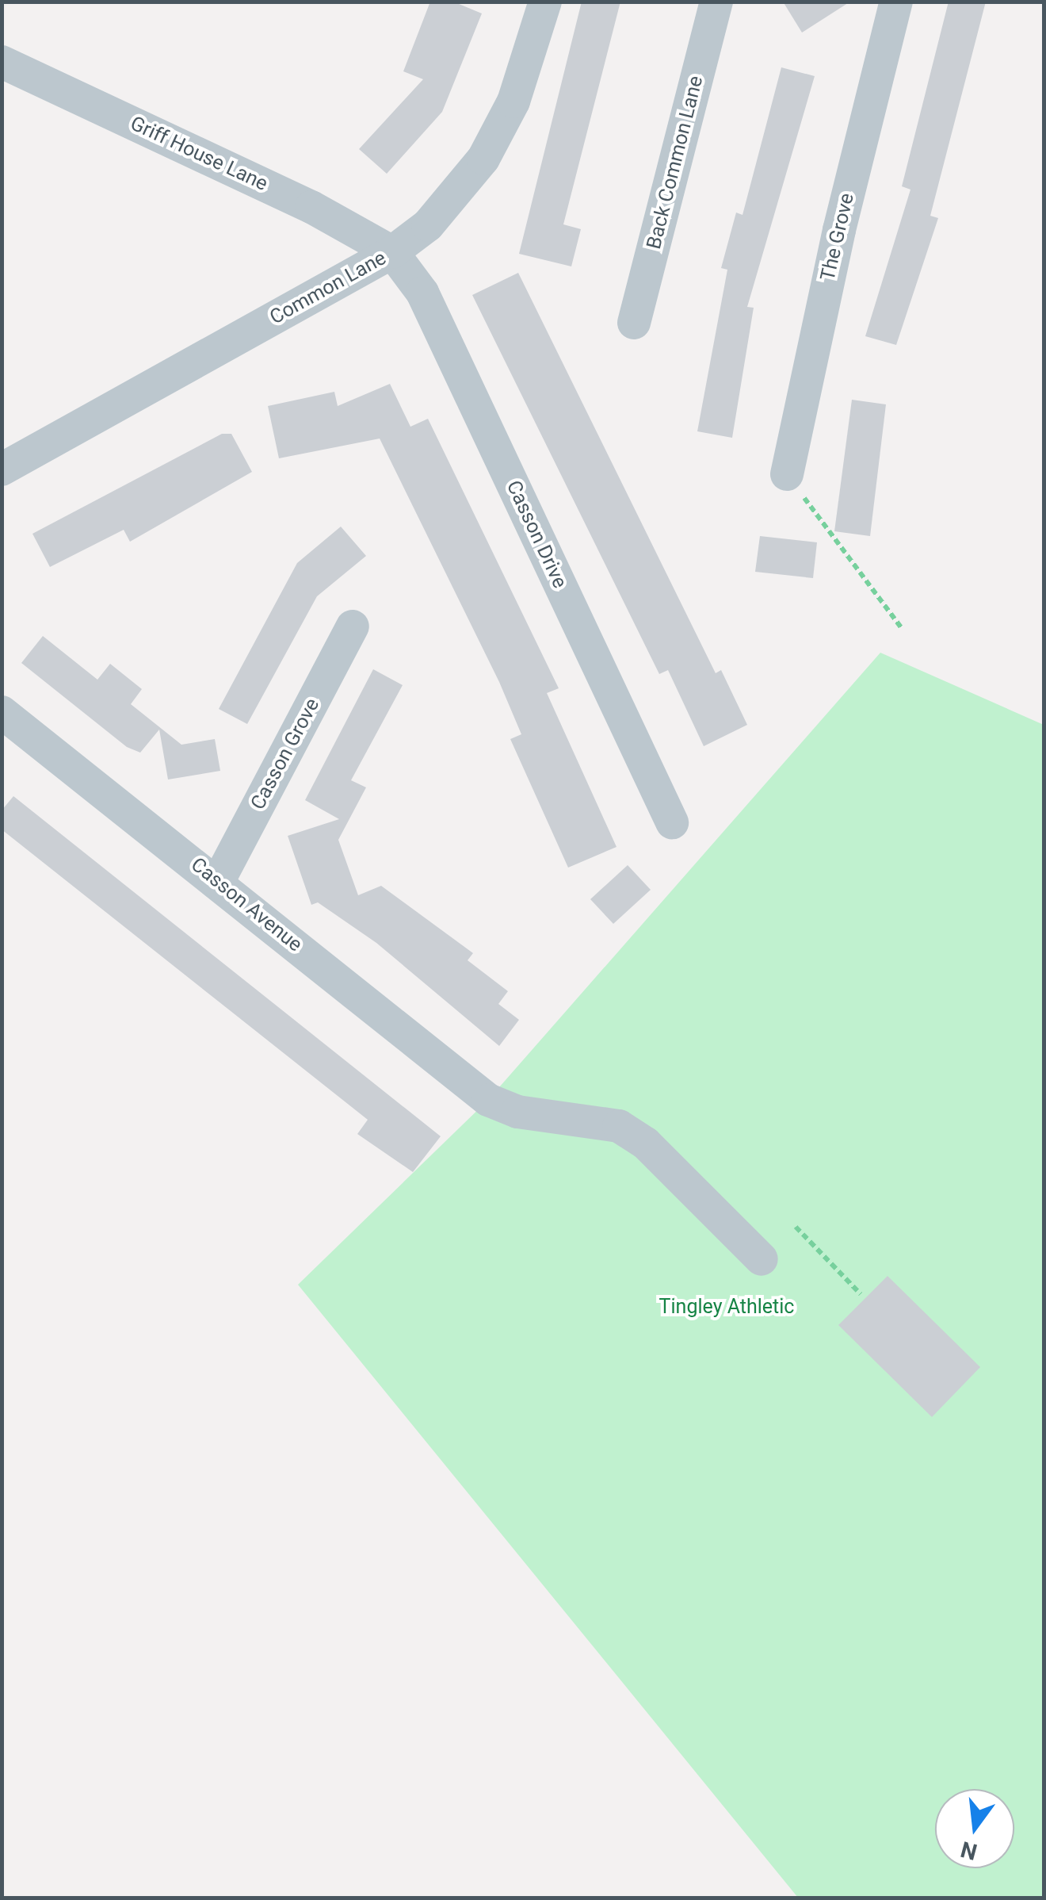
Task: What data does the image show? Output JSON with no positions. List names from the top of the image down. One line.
{"streets":{"street":["Griff House Lane","Back Common Lane","The Grove","Common Lane","Casson Drive","Casson Grove","Casson Avenue"]},"crossings":[["Griff House Lane","Common Lane"],["Griff House Lane","Casson Drive"],["Common Lane","Casson Drive"],["Casson Grove","Casson Avenue"]],"parks":["Tingley Athletic"],"north":"bottom"}
